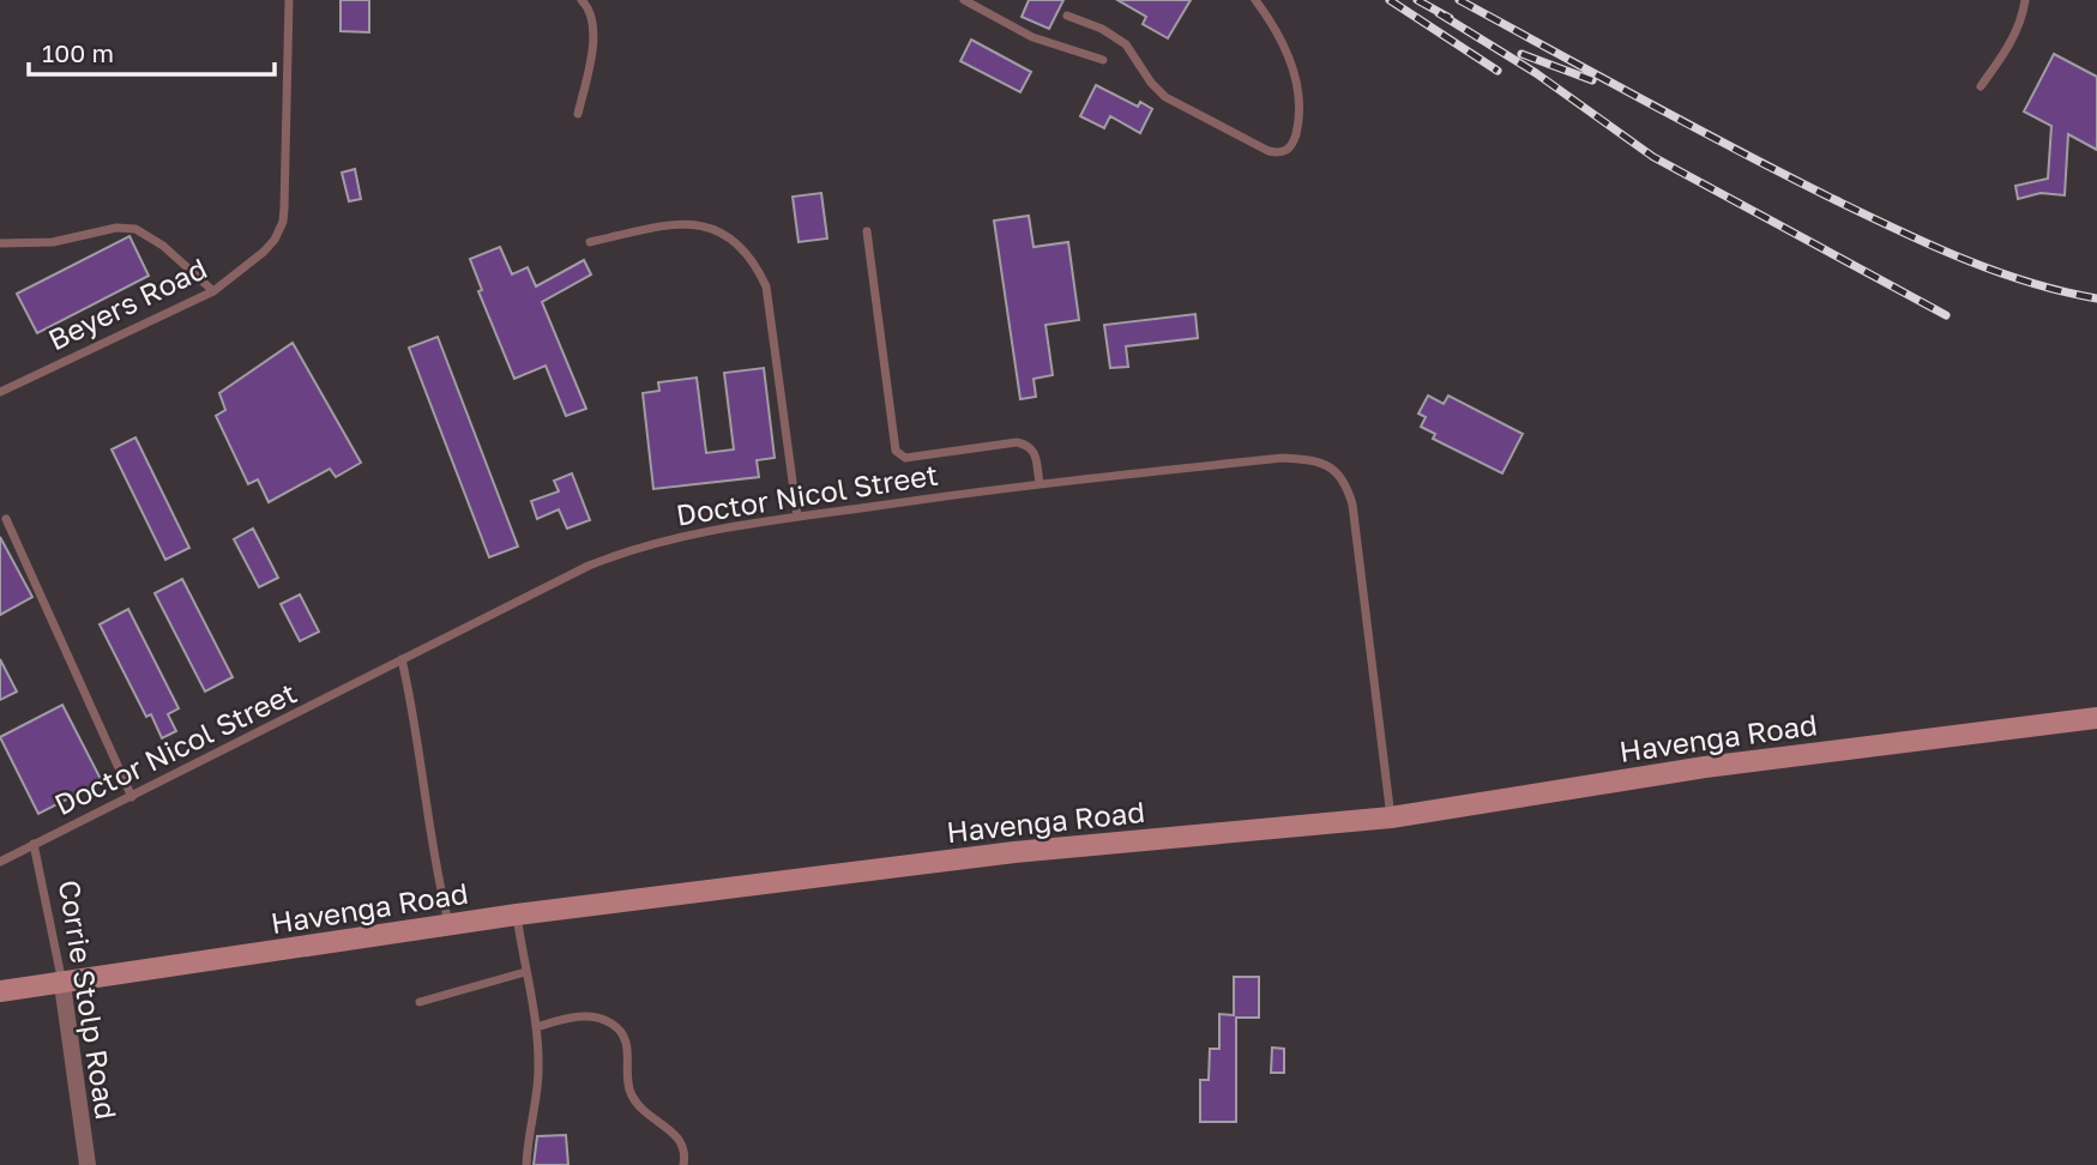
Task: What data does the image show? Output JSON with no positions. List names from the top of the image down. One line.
{"streets":{"street":["Havenga Road","Corrie Stolp Road"],"lane":["Beyers Road","Doctor Nicol Street"]},"crossings":[["Doctor Nicol Street","Havenga Road"],["Doctor Nicol Street","Corrie Stolp Road"],["Havenga Road","Corrie Stolp Road"]],"scale_bar":"100 m"}
